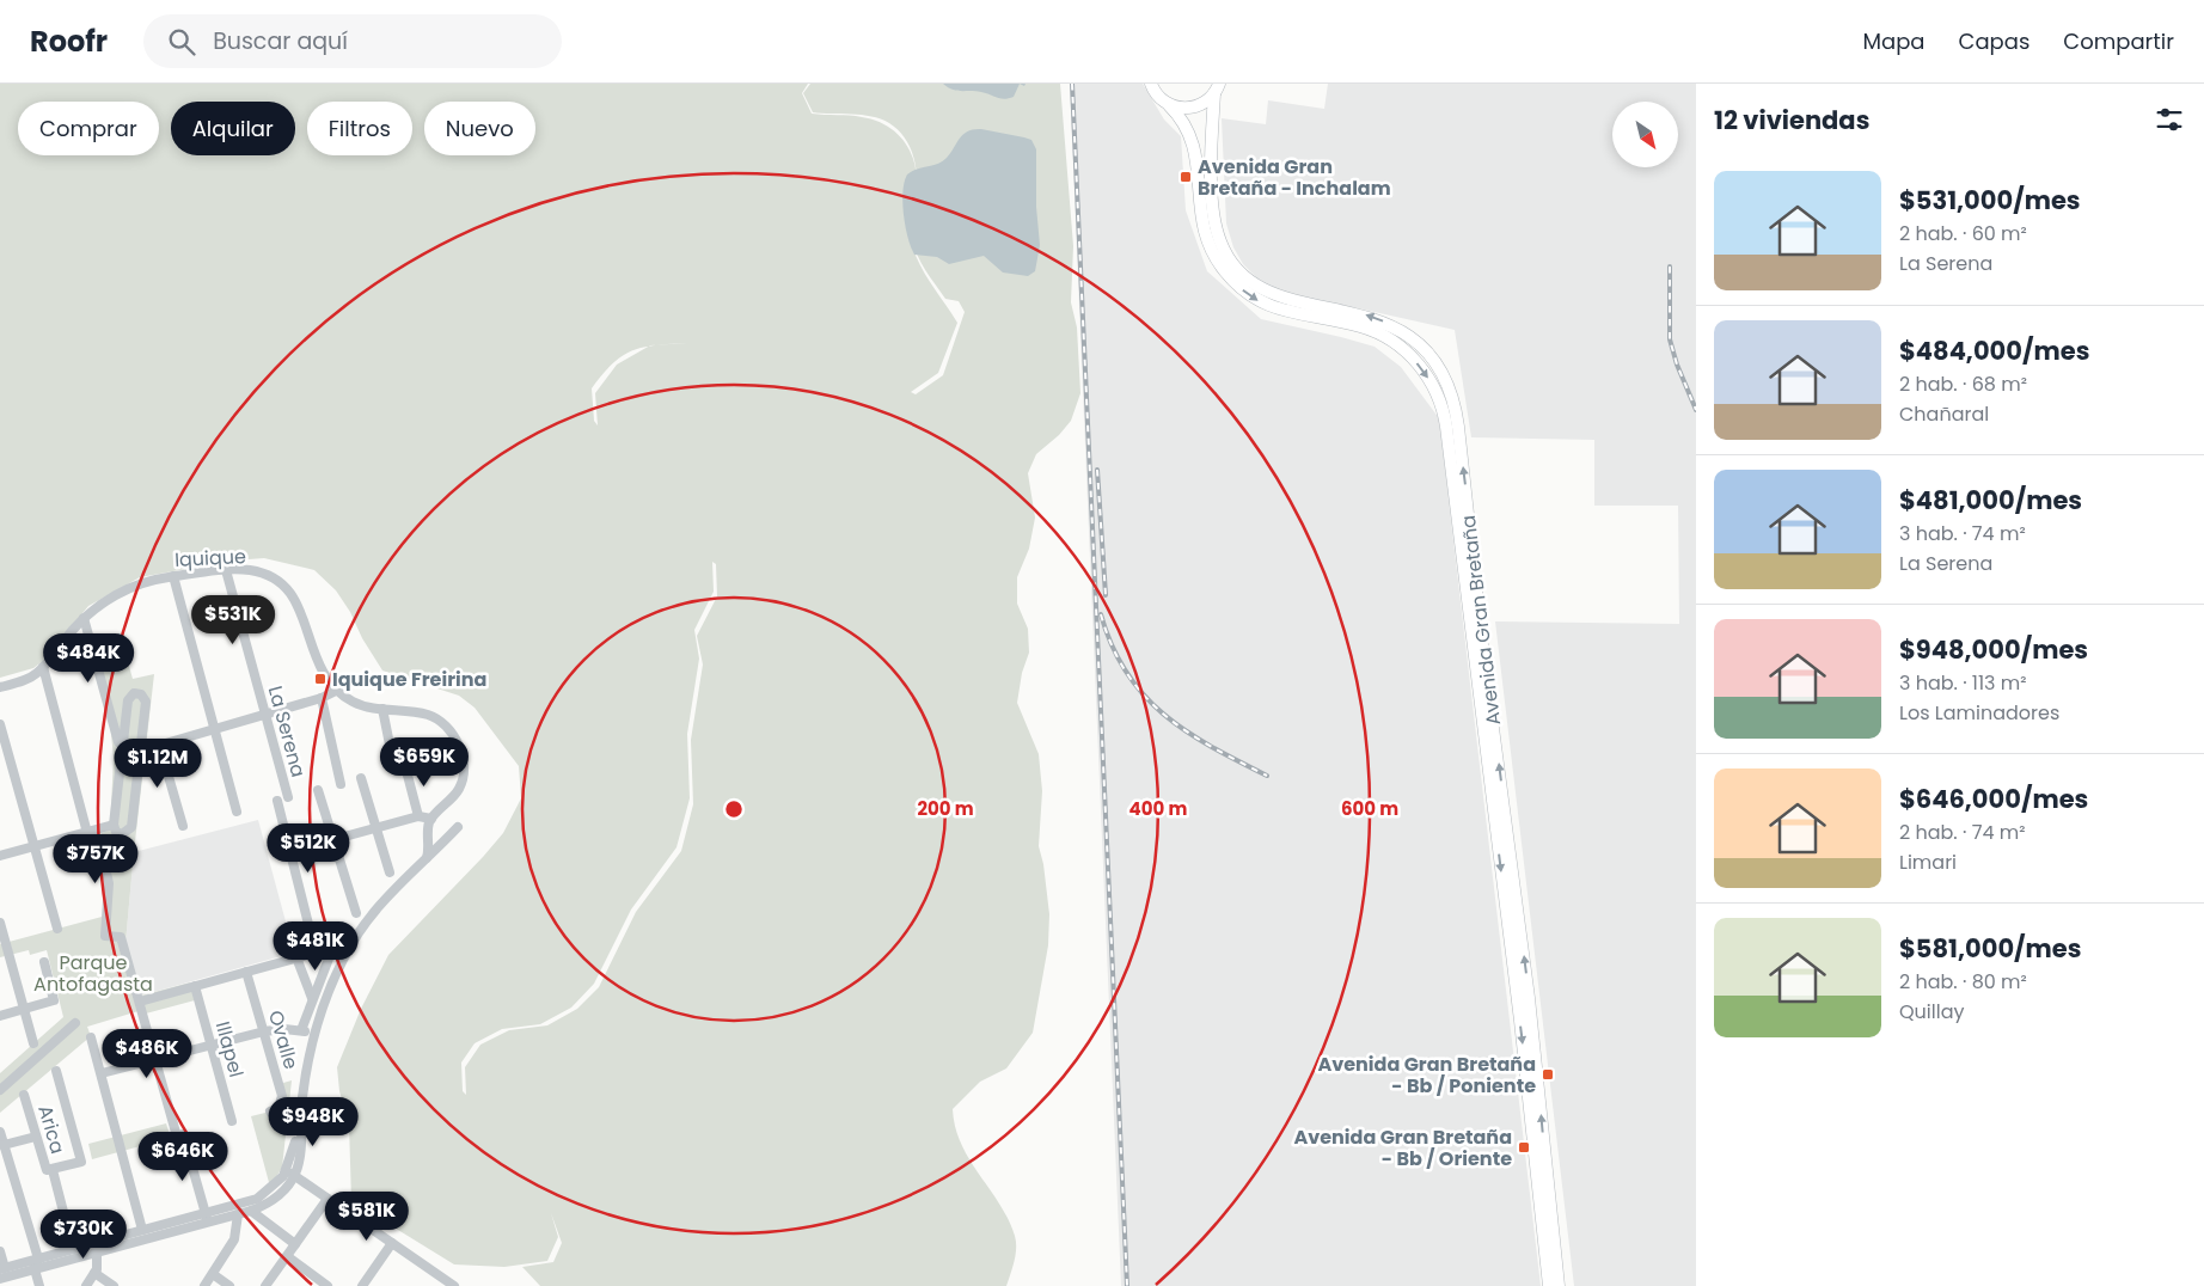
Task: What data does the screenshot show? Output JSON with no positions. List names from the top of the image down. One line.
{"streets":{"main road":["Avenida Gran Bretaña"],"street":["Iquique","La Serena","Ovalle","Illapel","Arica"]},"crossings":[["Iquique","La Serena"]],"parks":["Parque Antofagasta"],"places":{"transit":["Avenida Gran Bretaña - Inchalam","Iquique Freirina","Avenida Gran Bretaña - Bb / Poniente","Avenida Gran Bretaña - Bb / Oriente"]},"north":"bottom right","page":{"header":"Roofr","search":"Buscar aquí","nav":["Mapa","Capas","Compartir"],"heading":"12 viviendas","chip":["Comprar","Alquilar","Filtros","Nuevo"],"list":[{"name":"$531,000/mes","note":"2 hab. · 60 m² · La Serena"},{"name":"$484,000/mes","note":"2 hab. · 68 m² · Chañaral"},{"name":"$481,000/mes","note":"3 hab. · 74 m² · La Serena"},{"name":"$948,000/mes","note":"3 hab. · 113 m² · Los Laminadores"},{"name":"$646,000/mes","note":"2 hab. · 74 m² · Limari"},{"name":"$581,000/mes","note":"2 hab. · 80 m² · Quillay"}],"price":["$531K","$484K","$659K","$1.12M","$512K","$757K","$481K","$486K","$948K","$646K","$581K","$730K"]},"rings":["200 m","400 m","600 m"]}
